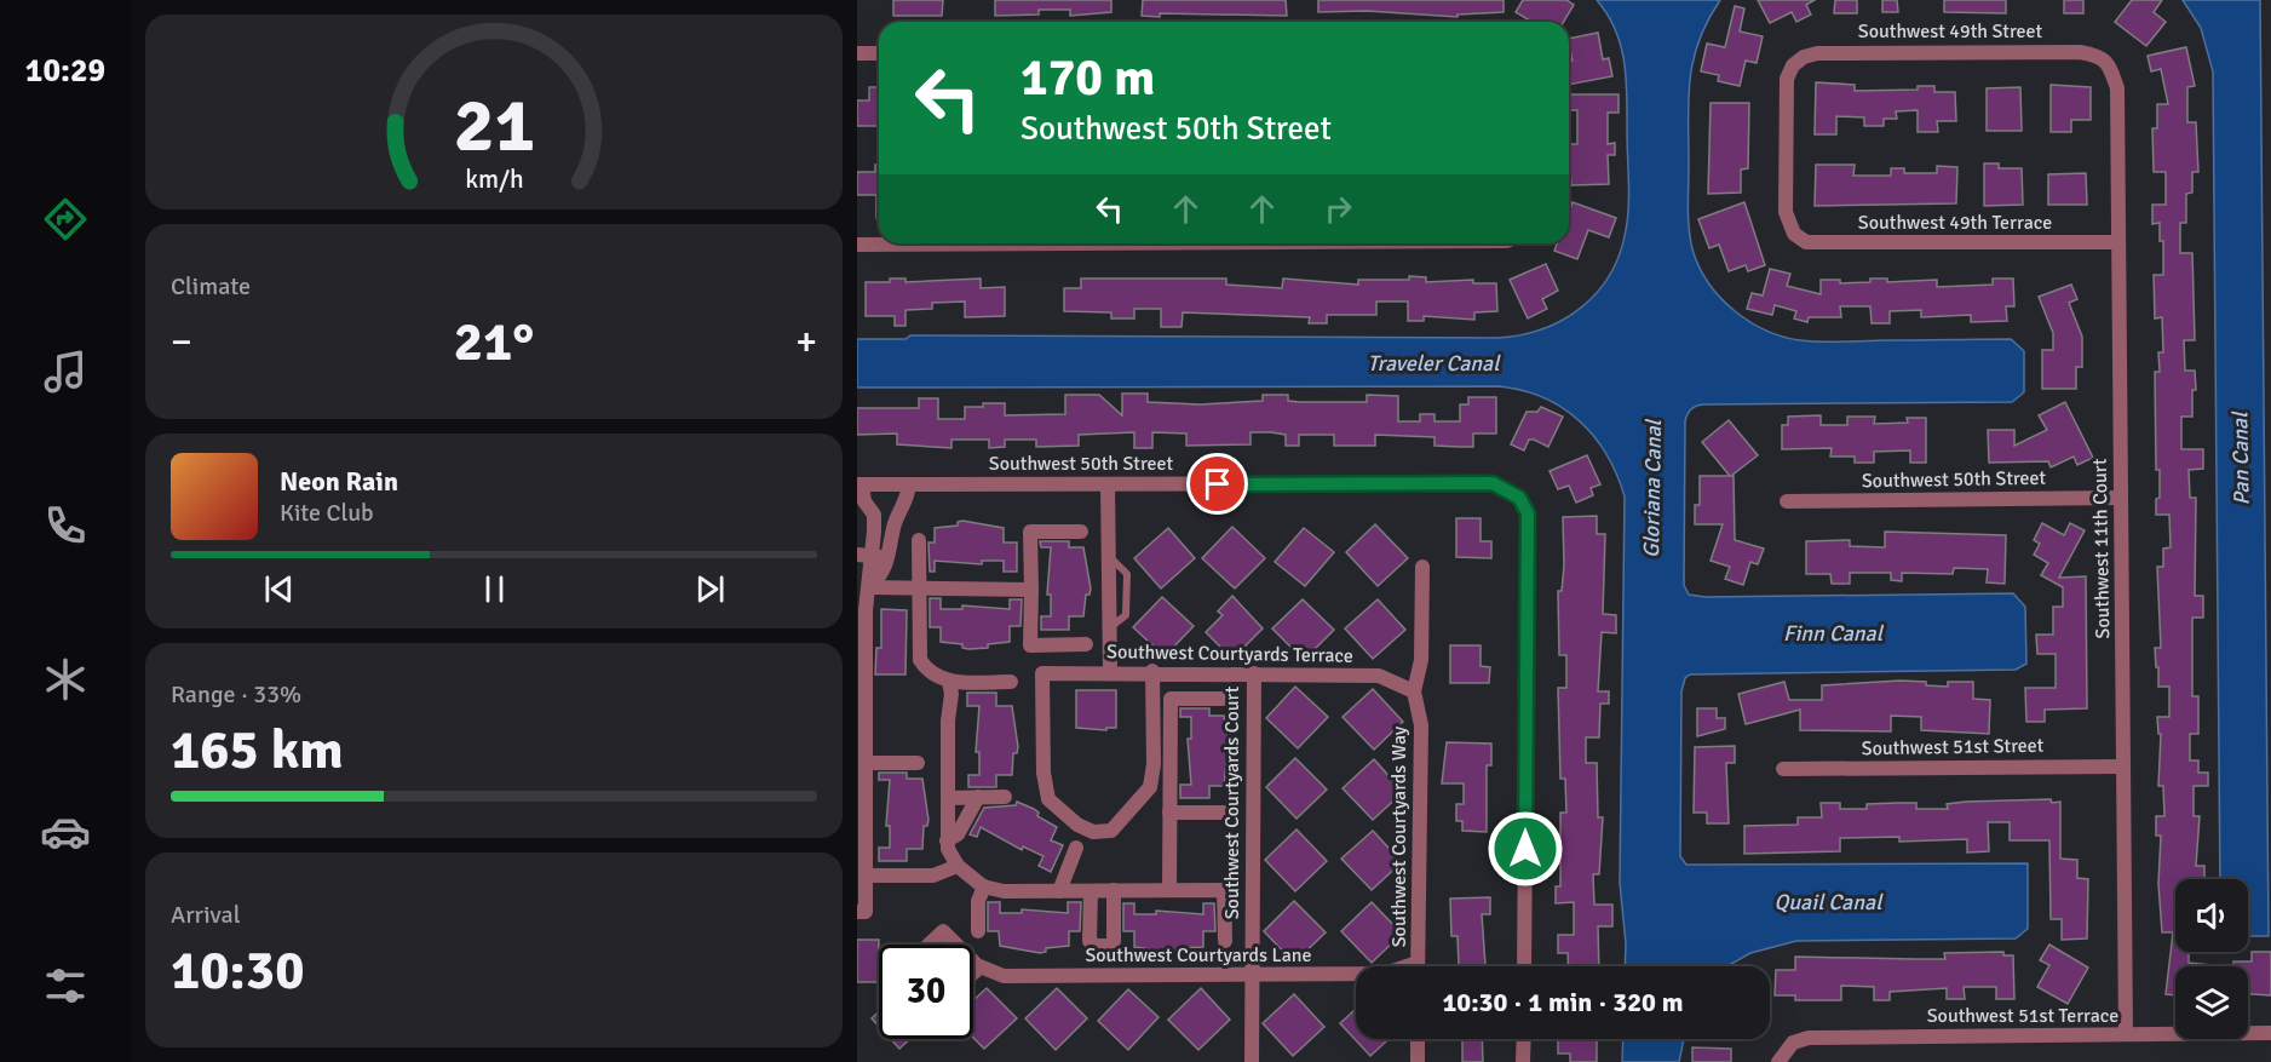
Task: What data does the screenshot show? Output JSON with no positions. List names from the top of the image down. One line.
{"streets":{"street":["Southwest 49th Street","Southwest 49th Terrace","Southwest 50th Street","Southwest 11th Court","Southwest Courtyards Terrace","Southwest 51st Street","Southwest Courtyards Court","Southwest Courtyards Way","Southwest Courtyards Lane","Southwest 51st Terrace"]},"crossings":[["Southwest 49th Street","Southwest 49th Terrace"],["Southwest 49th Street","Southwest 11th Court"],["Southwest 49th Terrace","Southwest 11th Court"],["Southwest 50th Street","Southwest 11th Court"],["Southwest 11th Court","Southwest 51st Street"],["Southwest 11th Court","Southwest 51st Terrace"],["Southwest Courtyards Terrace","Southwest Courtyards Court"],["Southwest Courtyards Terrace","Southwest Courtyards Way"],["Southwest Courtyards Court","Southwest Courtyards Lane"],["Southwest Courtyards Way","Southwest Courtyards Lane"]],"water":["Traveler Canal","Pan Canal","Gloriana Canal","Finn Canal","Quail Canal"],"page":{"tabs":"10:29","turn":["170 m","Southwest 50th Street"],"tile":["Climate",["Range · 33%","165 km"],["Arrival","10:30"]],"heat":["−","21°","+"],"song":["Neon Rain","Kite Club"],"limit":"30","trip":"10:30 · 1 min · 320 m","gauge":["21","km/h"]}}
